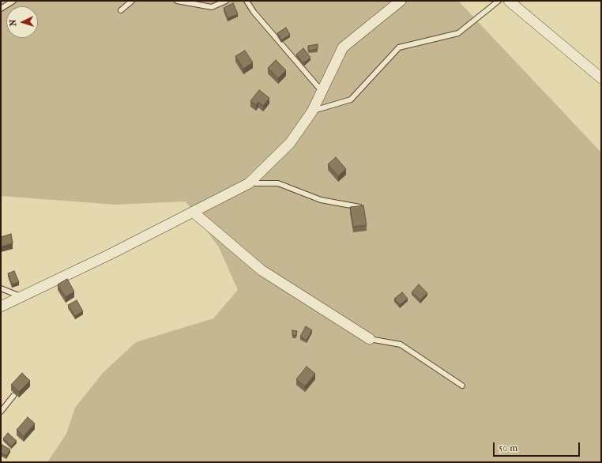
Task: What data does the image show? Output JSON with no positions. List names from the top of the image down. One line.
{"scale_bar":"50 m","north":"left"}
